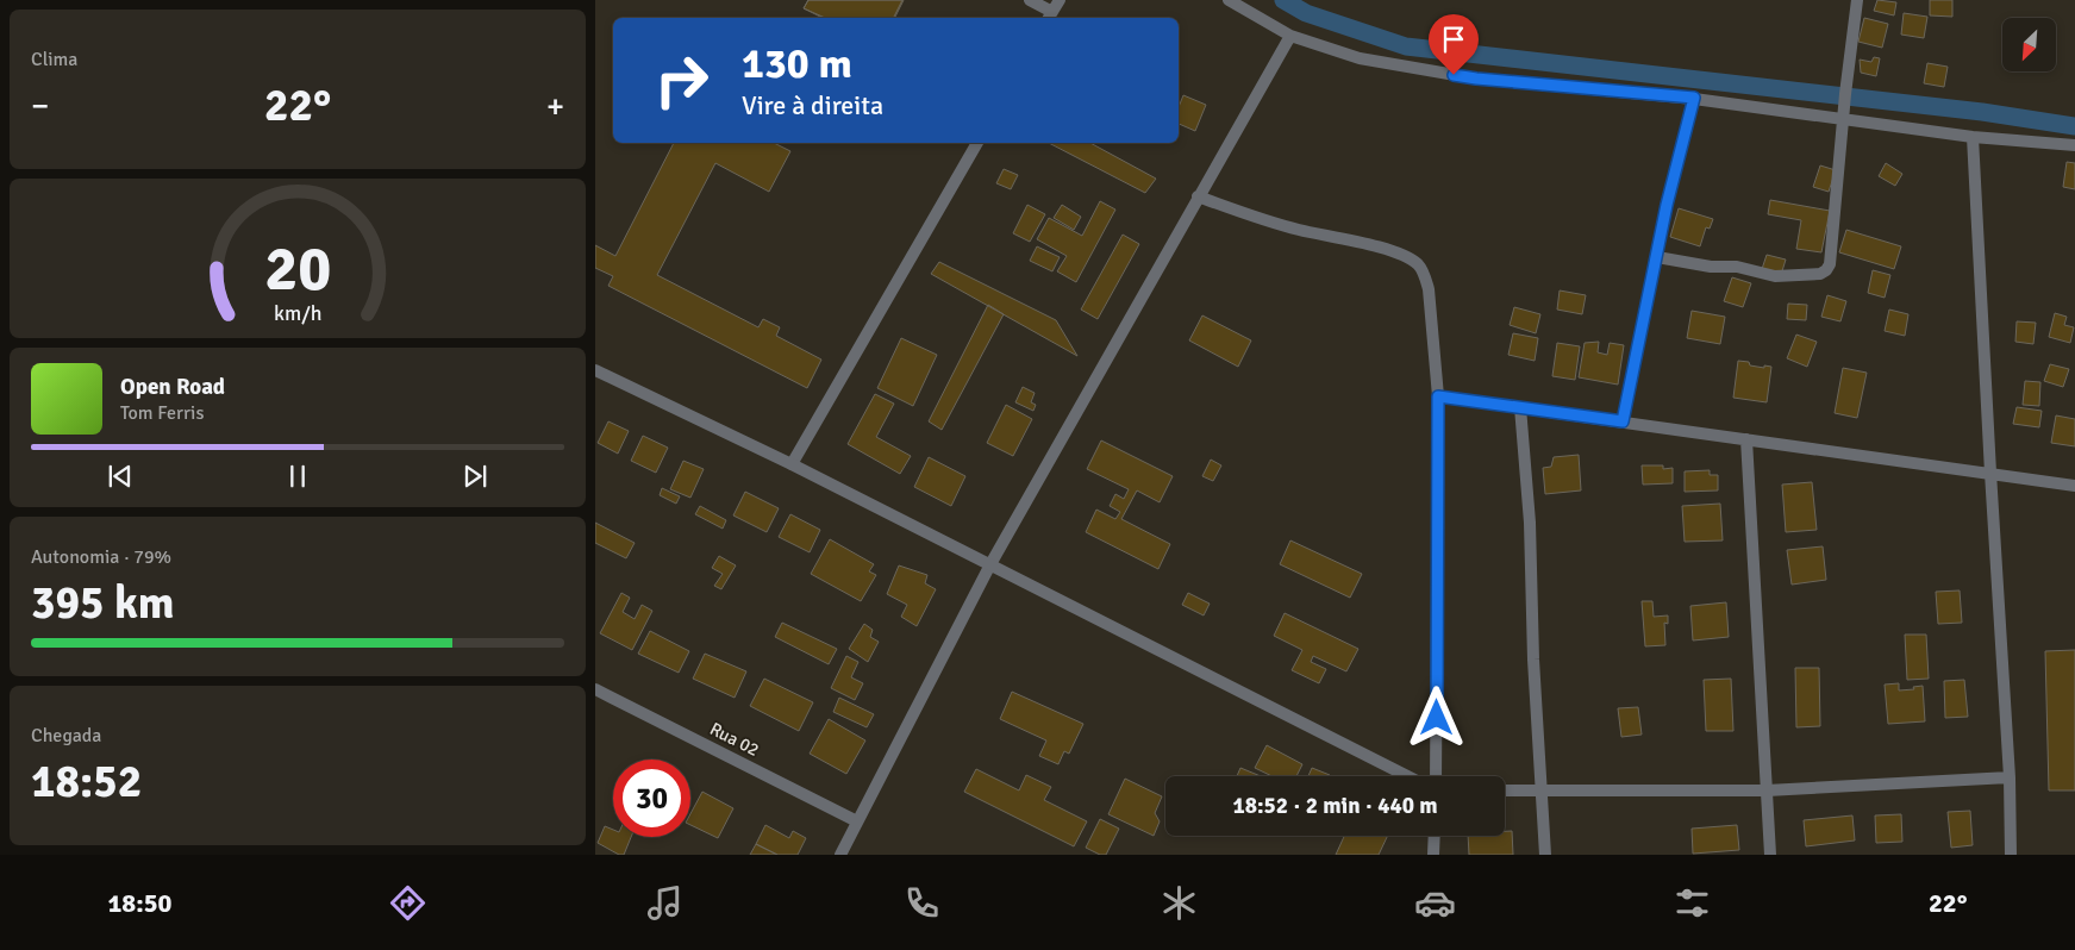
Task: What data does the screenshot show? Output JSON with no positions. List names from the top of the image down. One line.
{"streets":{"street":["Rua 02"]},"north":"bottom left","page":{"tile":["Clima",["Autonomia · 79%","395 km"],["Chegada","18:52"]],"turn":["130 m","Vire à direita"],"heat":["−","22°","+"],"song":["Open Road","Tom Ferris"],"limit":"30","trip":"18:52 · 2 min · 440 m","tabs":["18:50","22°"],"gauge":["20","km/h"]}}
